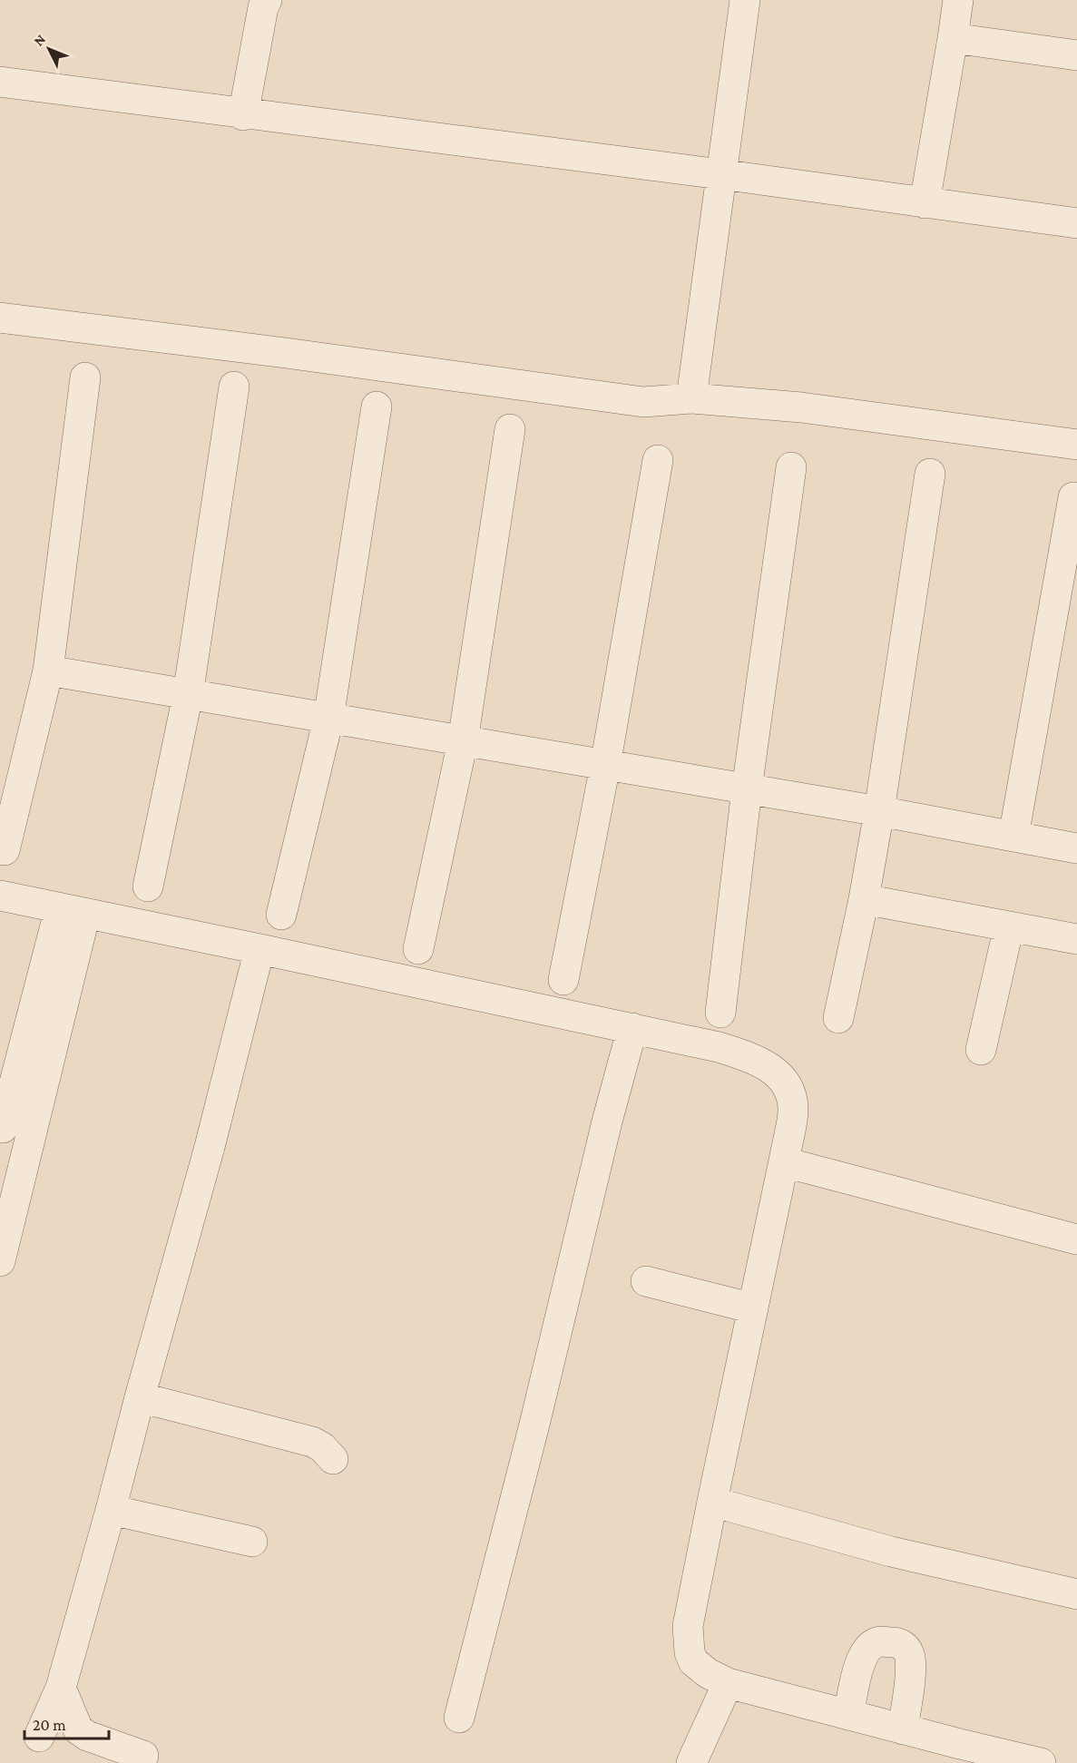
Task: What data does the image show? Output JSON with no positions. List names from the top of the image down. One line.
{"scale_bar":"20 m","north":"top left"}
